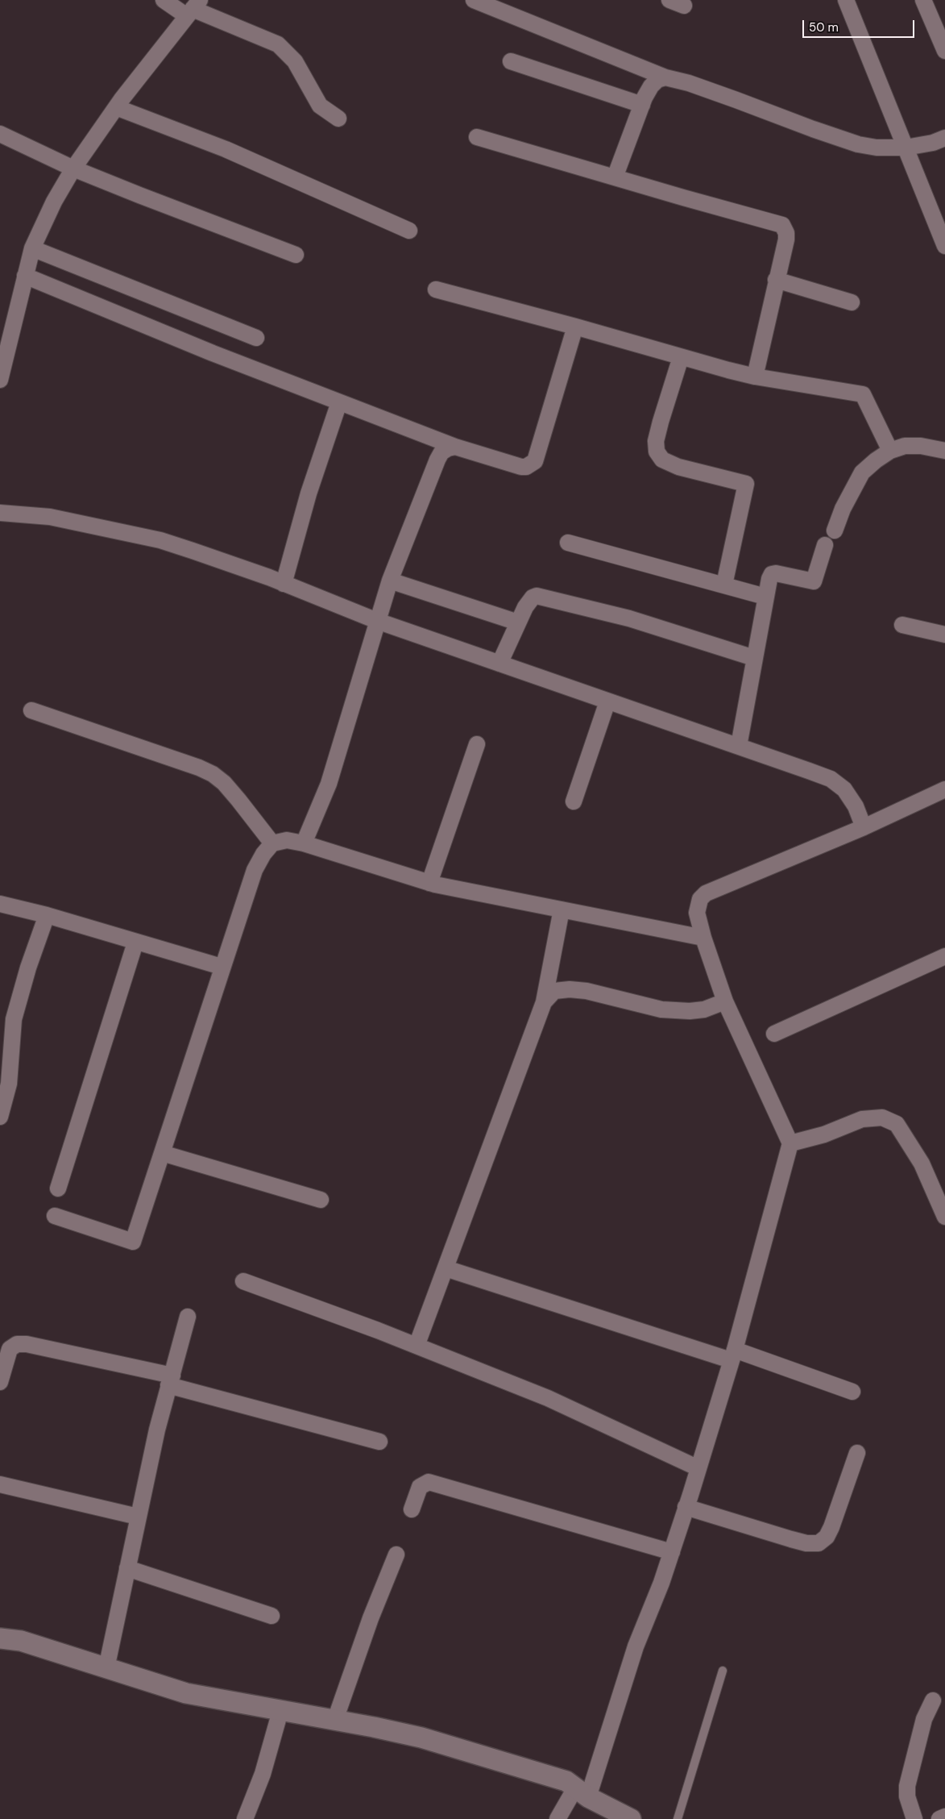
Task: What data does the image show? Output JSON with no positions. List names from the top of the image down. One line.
{"scale_bar":"50 m"}
